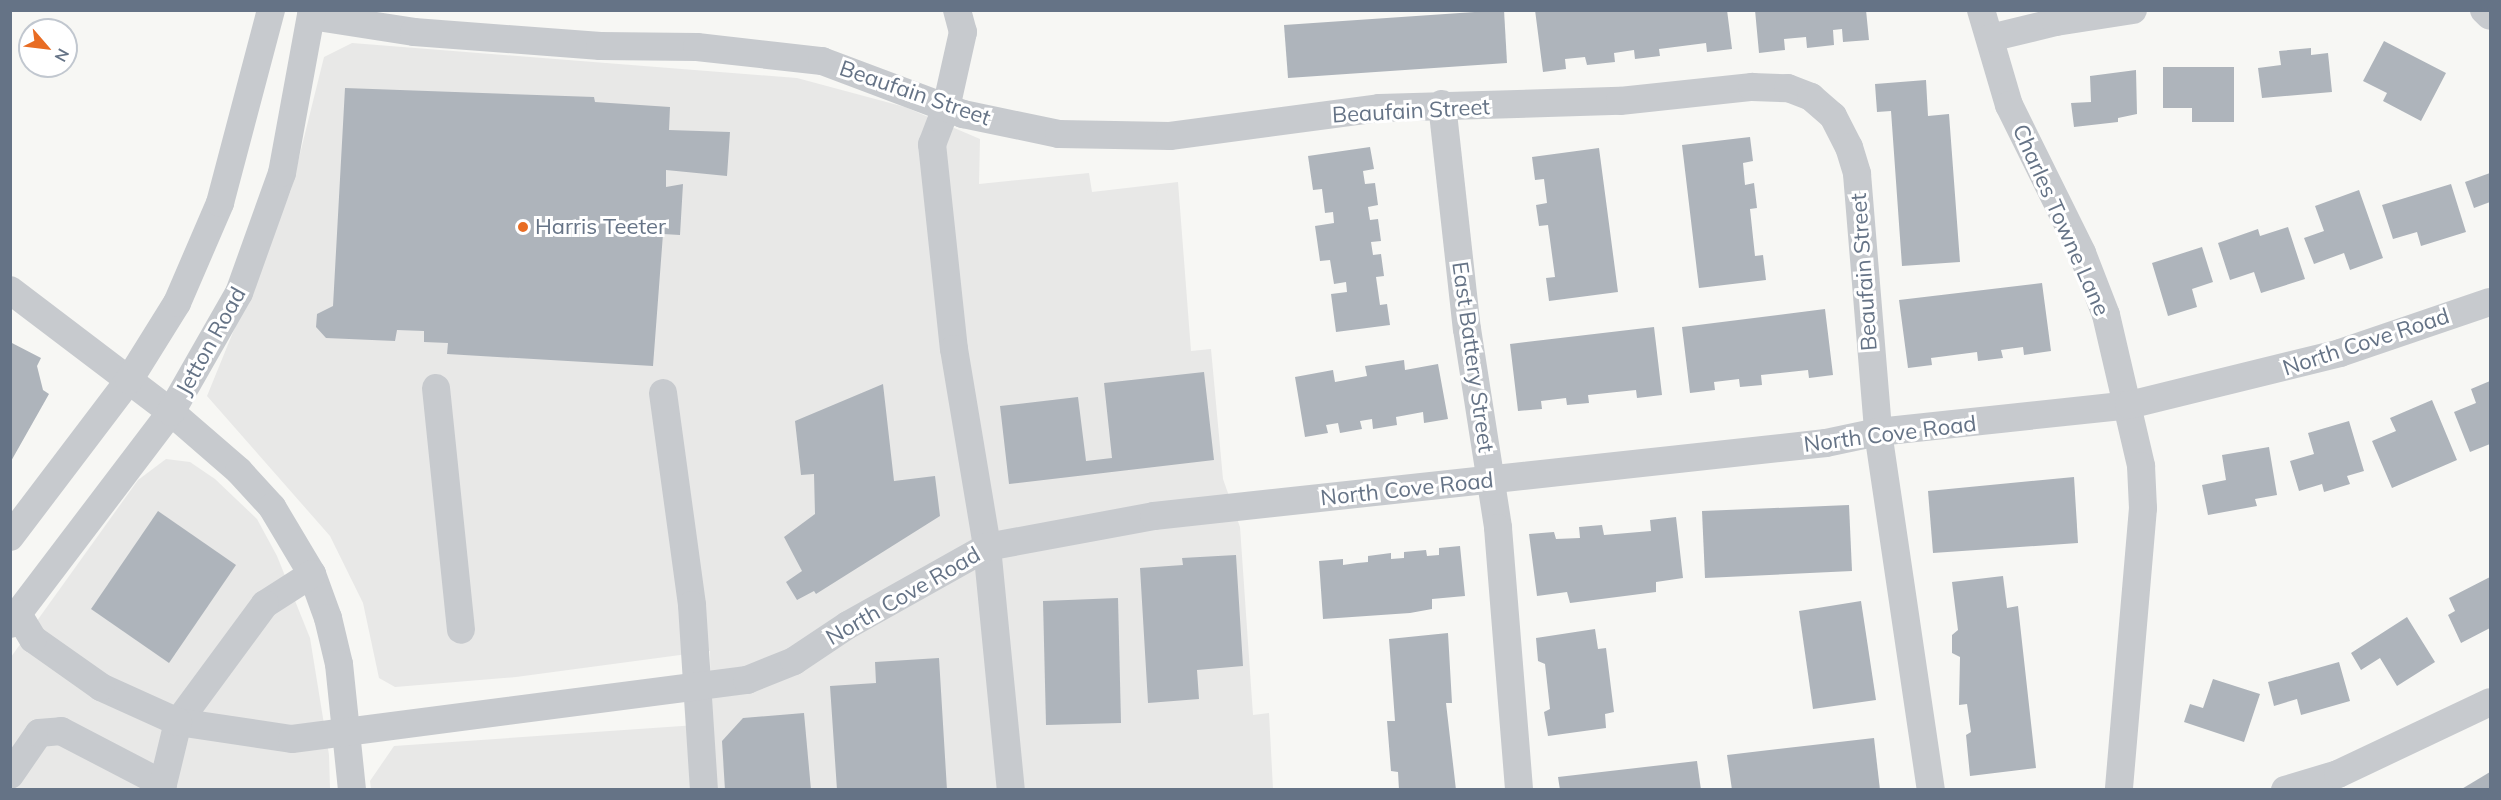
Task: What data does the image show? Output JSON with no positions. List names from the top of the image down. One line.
{"streets":{"street":["Beaufain Street","Charles Towne Lane","Jetton Road","North Cove Road","East Battery Street"]},"crossings":[["Beaufain Street","Jetton Road"],["Beaufain Street","North Cove Road"],["Beaufain Street","East Battery Street"],["Charles Towne Lane","North Cove Road"],["Jetton Road","North Cove Road"],["North Cove Road","East Battery Street"]],"places":["Harris Teeter"],"north":"bottom right"}
